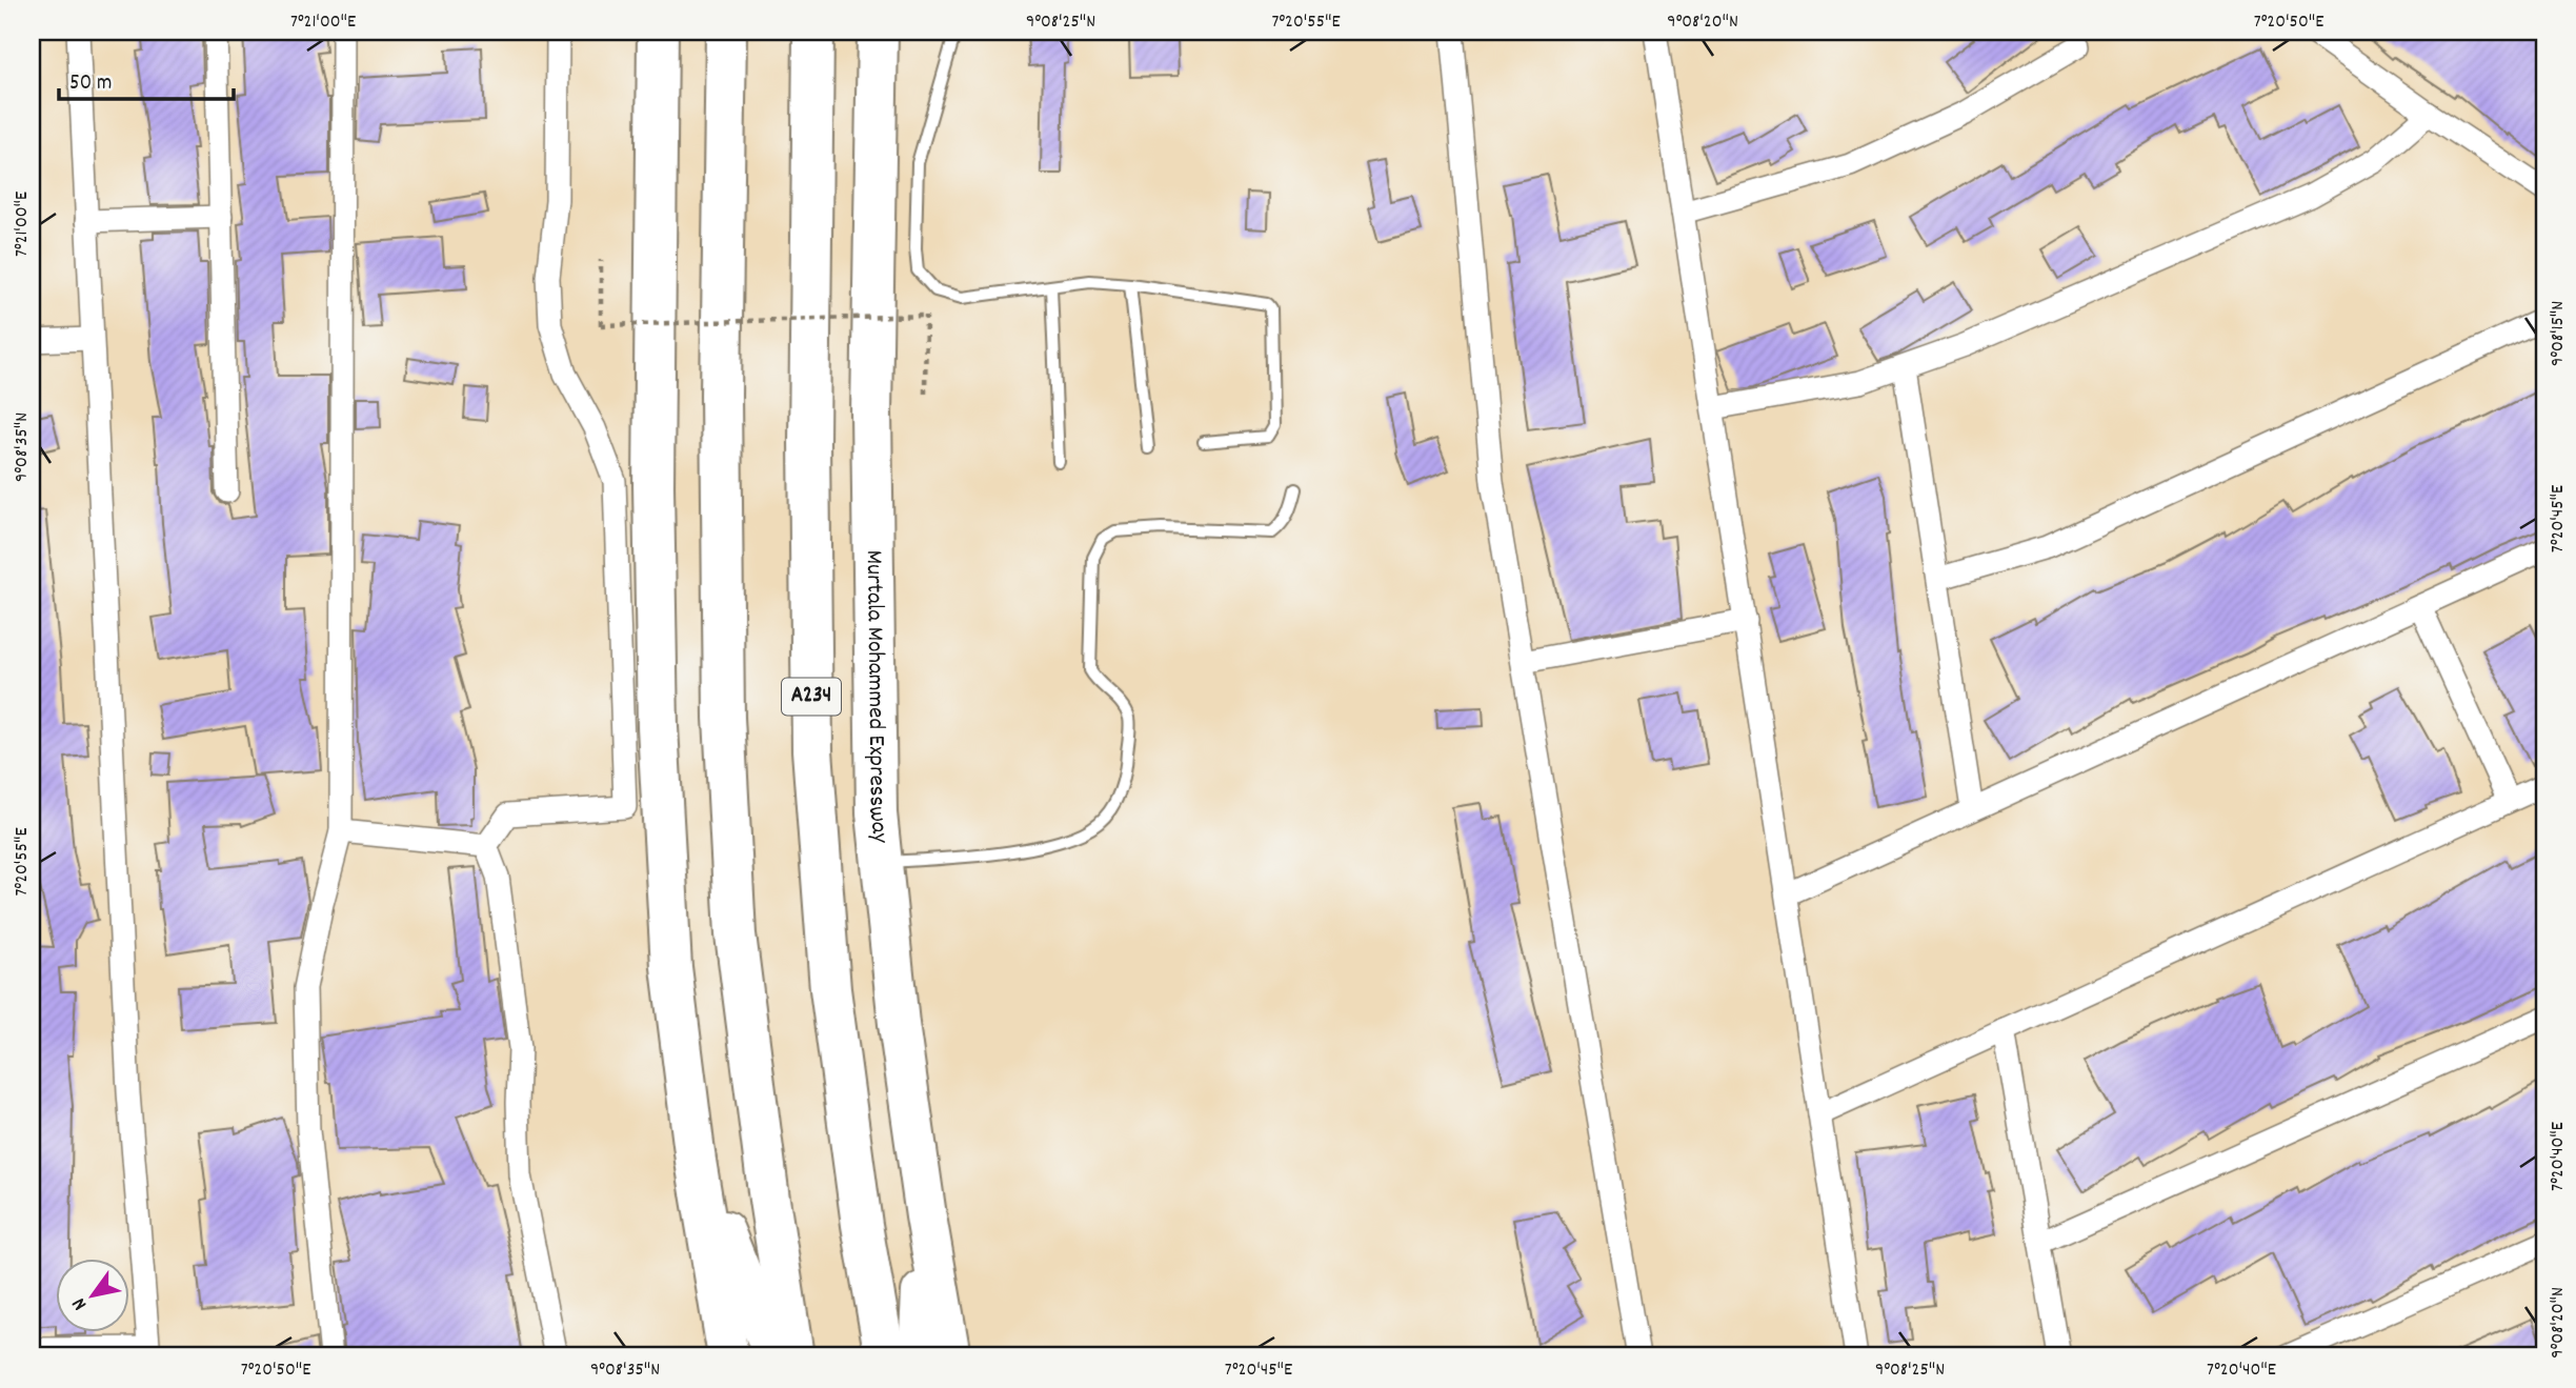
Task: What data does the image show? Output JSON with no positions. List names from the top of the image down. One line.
{"streets":{"highway":["A234","Murtala Mohammed Expressway"]},"scale_bar":"50 m","north":"bottom left","coordinates":["7°21'00\"E","9°08'25\"N","7°20'55\"E","9°08'20\"N","7°20'50\"E","9°08'15\"N","9°08'35\"N","7°20'45\"E","7°20'40\"E"]}
